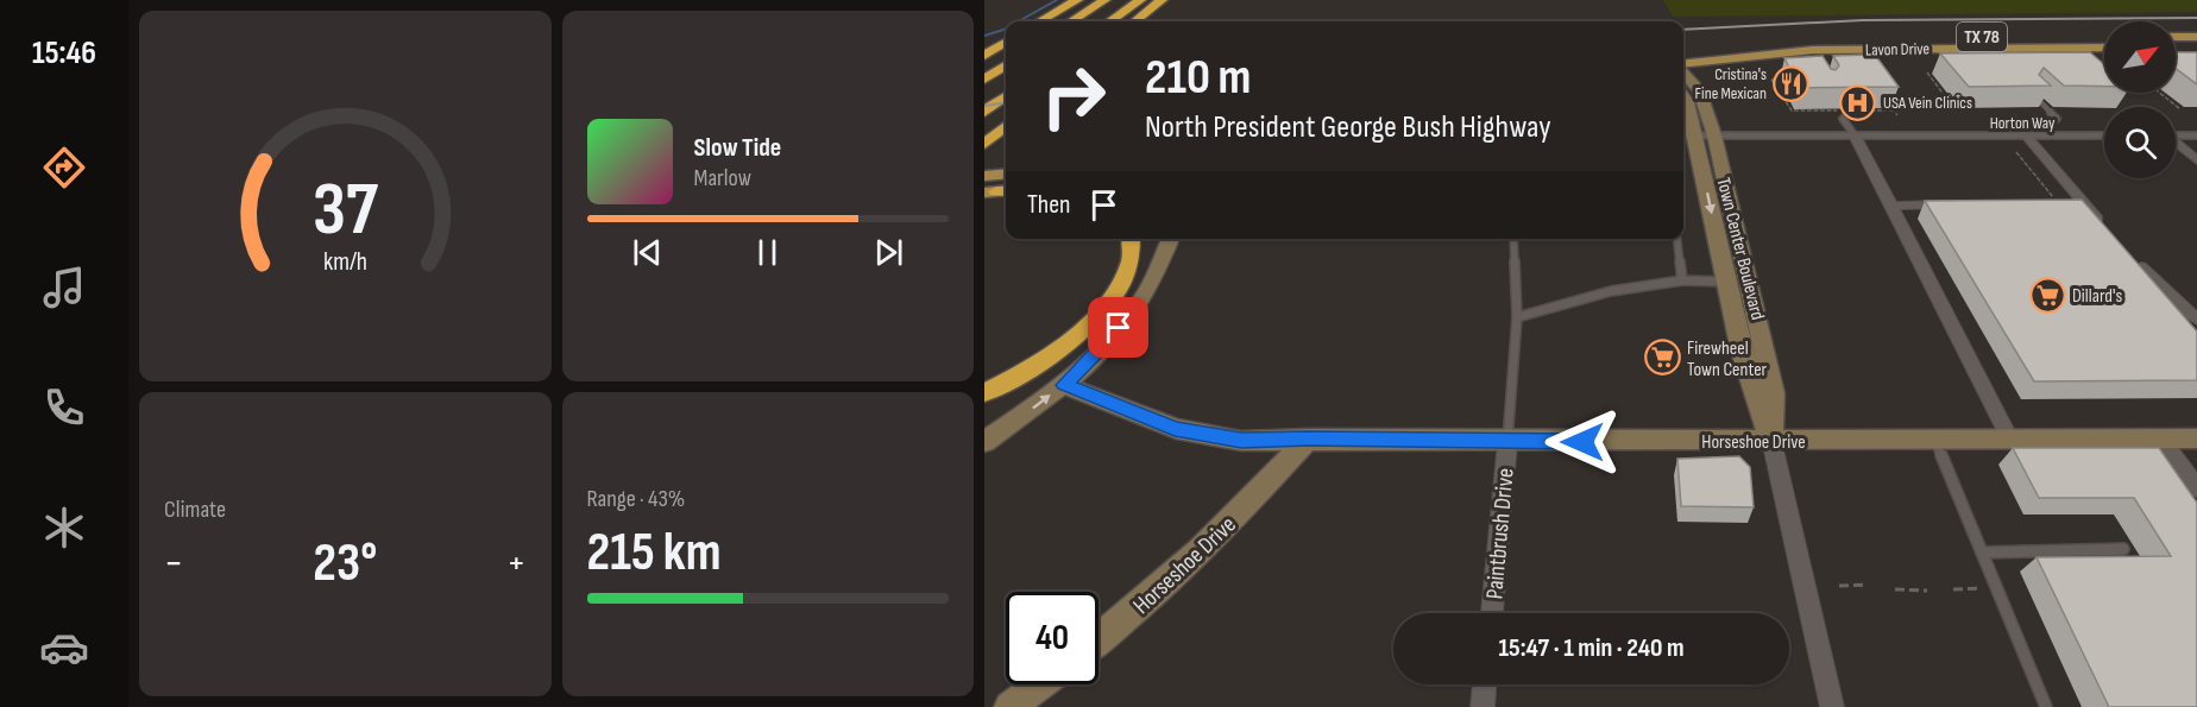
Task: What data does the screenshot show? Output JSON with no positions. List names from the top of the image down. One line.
{"streets":{"main road":["TX 78","Lavon Drive"],"street":["Town Center Boulevard","Horseshoe Drive","Paintbrush Drive"],"lane":["Horton Way"]},"crossings":[["Horton Way","Town Center Boulevard"],["Town Center Boulevard","Horseshoe Drive"],["Horseshoe Drive","Paintbrush Drive"]],"places":{"restaurant":["Cristina's Fine Mexican"],"hospital":["USA Vein Clinics"],"supermarket":["Dillard's","Firewheel Town Center"]},"north":"top right","page":{"tabs":"15:46","turn":["210 m","North President George Bush Highway"],"song":["Slow Tide","Marlow"],"then":"Then","tile":["Climate",["Range · 43%","215 km"]],"heat":["−","23°","+"],"limit":"40","trip":"15:47 · 1 min · 240 m","gauge":["37","km/h"]}}
